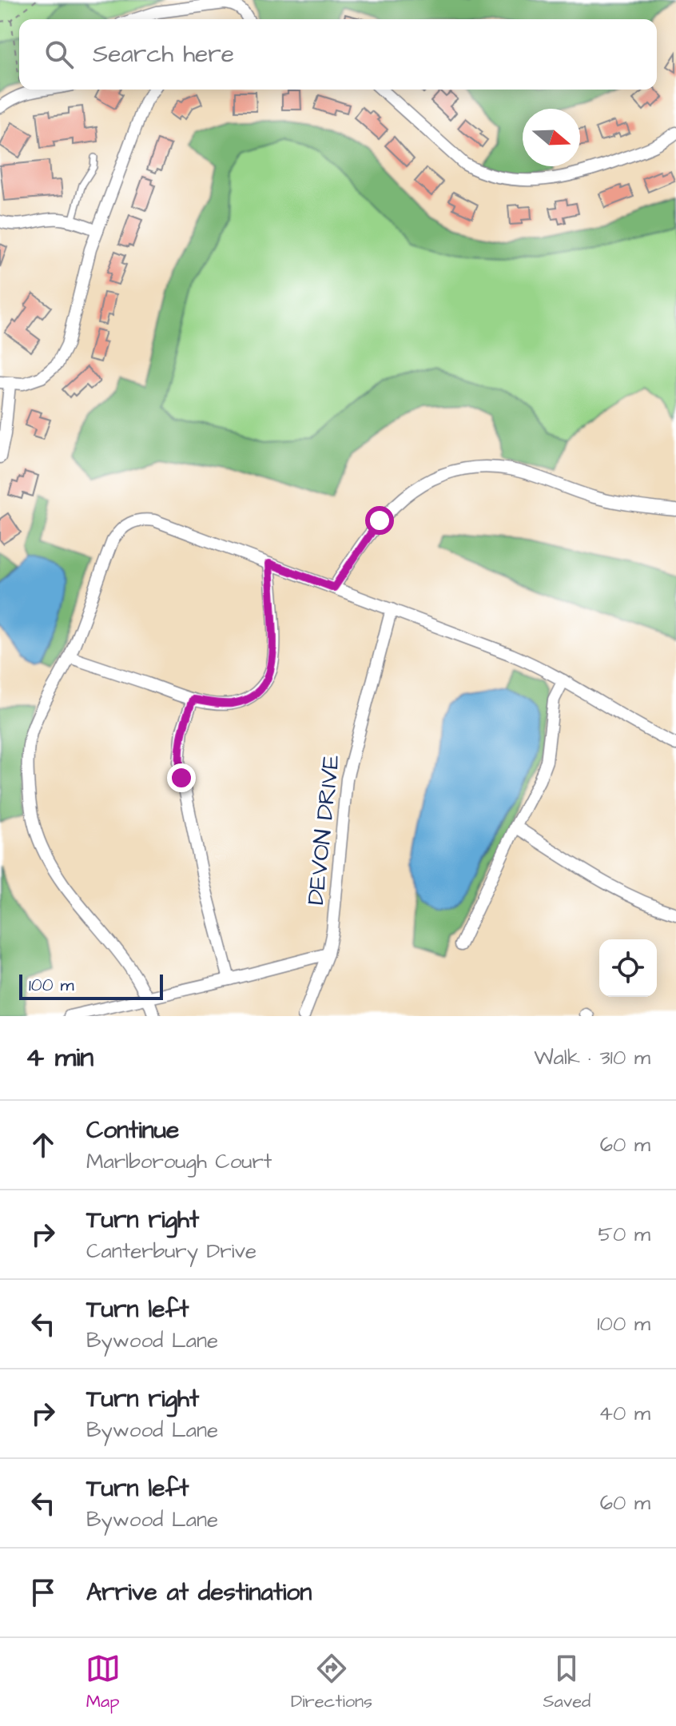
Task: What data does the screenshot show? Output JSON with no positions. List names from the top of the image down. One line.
{"streets":{"street":["DEVON DRIVE"]},"scale_bar":"100 m","north":"right","page":{"search":"Search here","scale":"100 m","heading":["4 min","Walk · 310 m"],"list":[["Continue","Marlborough Court","60 m"],["Turn right","Canterbury Drive","50 m"],["Turn left","Bywood Lane","100 m"],["Turn right","Bywood Lane","40 m"],["Turn left","Bywood Lane","60 m"],"Arrive at destination"],"nav":["Map","Directions","Saved"]}}
